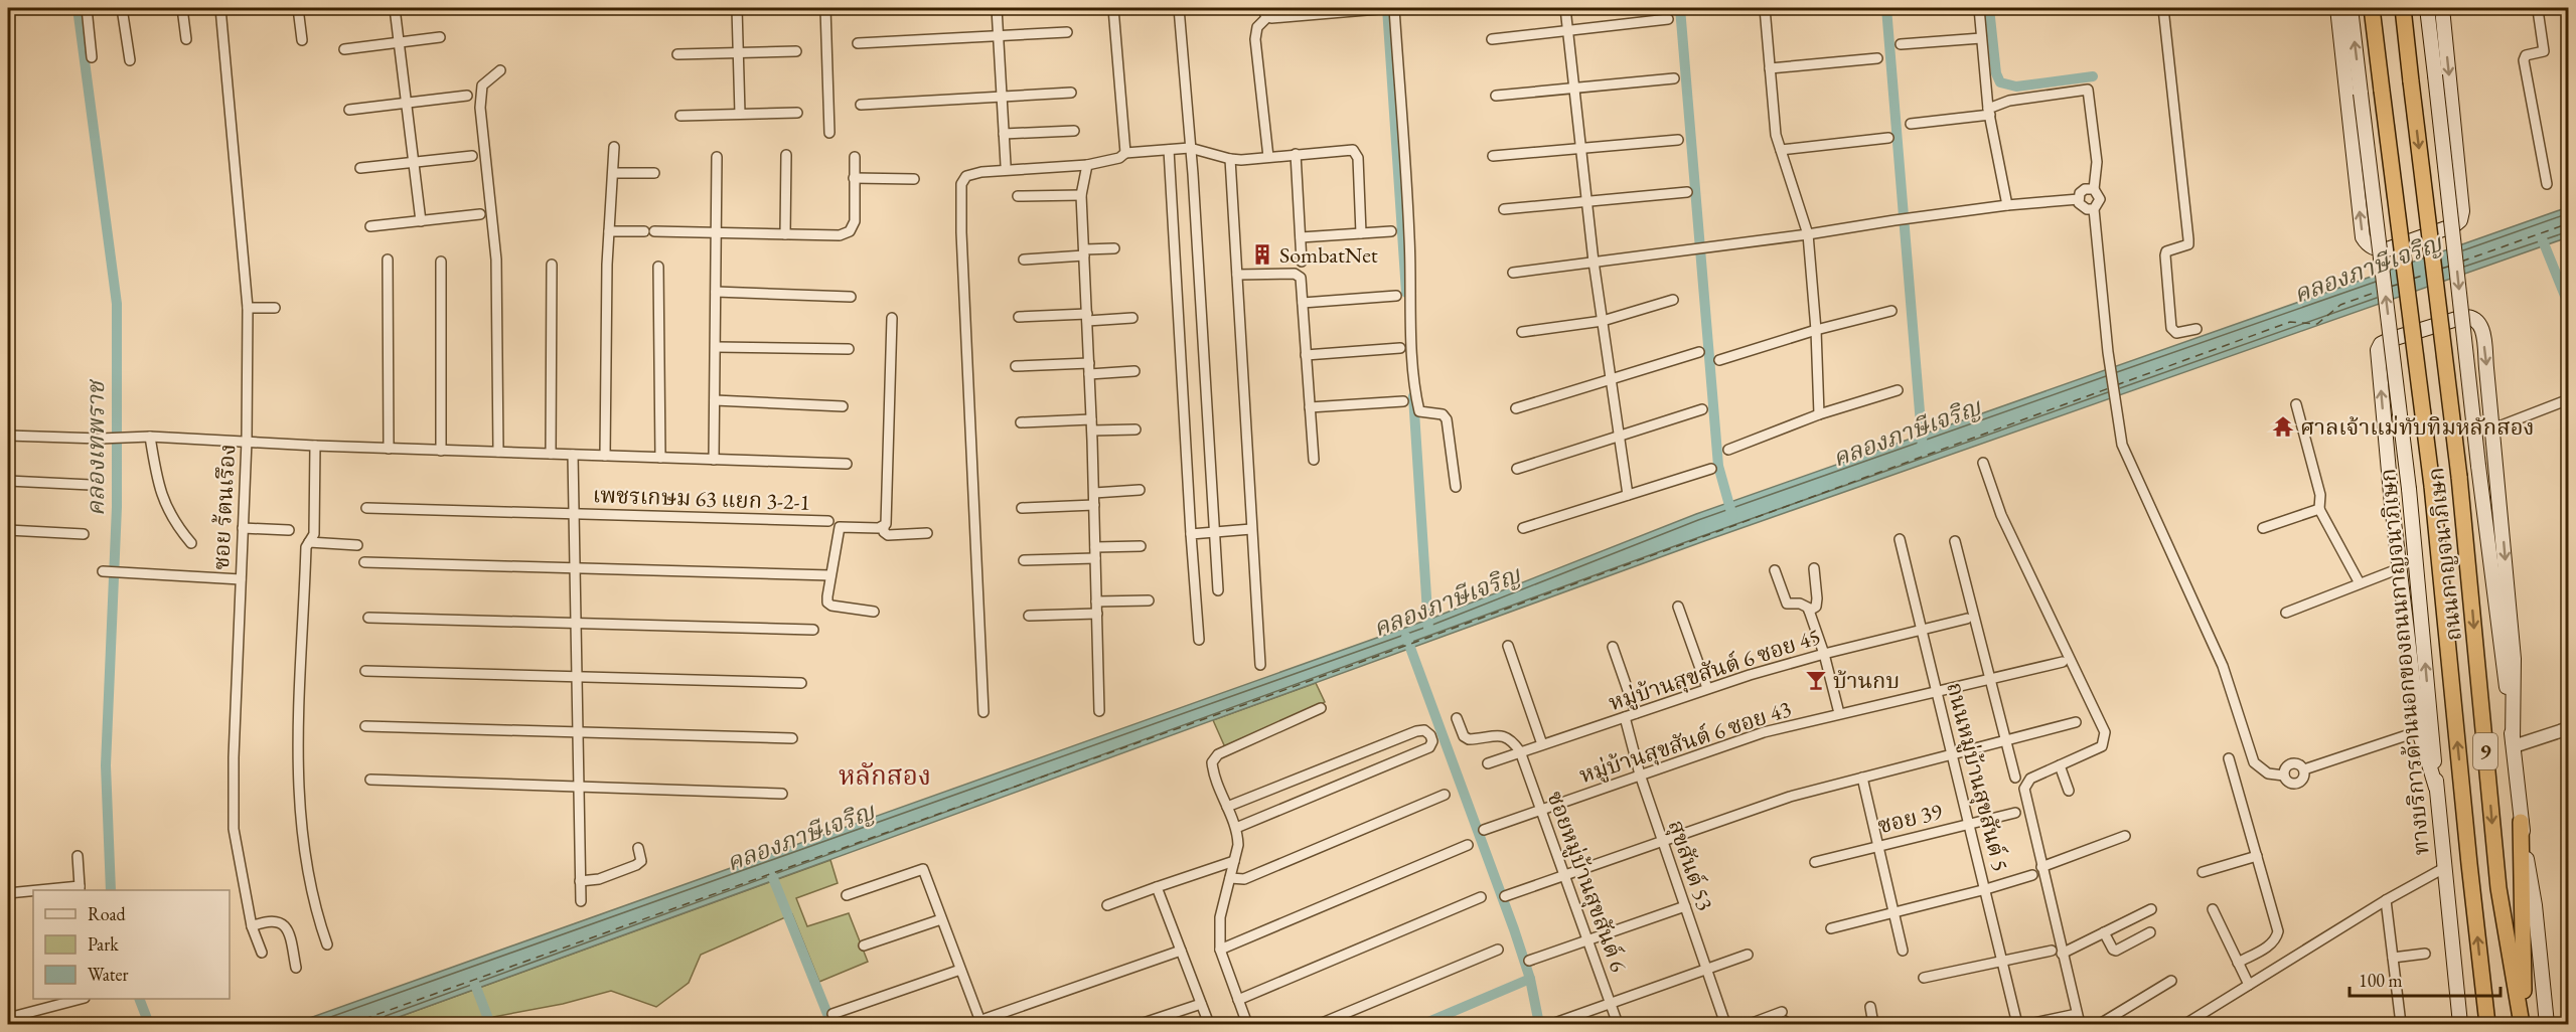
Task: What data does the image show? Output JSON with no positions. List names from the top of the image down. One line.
{"streets":{"highway":["ถนนกาญจนาภิเษก","9"],"main road":["ทางบริการด้านนอกของถนนกาญจนาภิเษก"],"street":["เพชรเกษม 63 แยก 3-2-1","ซอย ร้ตนเรึอง","หมู่บ้านสุขสันต์ 6 ซอย 45","หมู่บ้านสุขสันต์ 6 ซอย 43","ถนนหมู่บ้านสุขสันต์ 5","ซอย 39","สุขสันต์ 53","ซอยหมู่บ้านสุขสันต์ 6"]},"crossings":[["หมู่บ้านสุขสันต์ 6 ซอย 45","ถนนหมู่บ้านสุขสันต์ 5"],["หมู่บ้านสุขสันต์ 6 ซอย 45","สุขสันต์ 53"],["หมู่บ้านสุขสันต์ 6 ซอย 45","ซอยหมู่บ้านสุขสันต์ 6"],["หมู่บ้านสุขสันต์ 6 ซอย 43","ถนนหมู่บ้านสุขสันต์ 5"],["หมู่บ้านสุขสันต์ 6 ซอย 43","สุขสันต์ 53"],["หมู่บ้านสุขสันต์ 6 ซอย 43","ซอยหมู่บ้านสุขสันต์ 6"],["ถนนหมู่บ้านสุขสันต์ 5","ซอย 39"]],"districts":["หลักสอง"],"water":["คลองภาษีเจริญ","คลองเทพราช"],"places":{"building":["SombatNet"],"temple":["ศาลเจ้าแม่ทับทิมหลักสอง"],"bar":["บ้านกบ"]},"legend":["Road","Park","Water"],"scale_bar":"100 m"}
